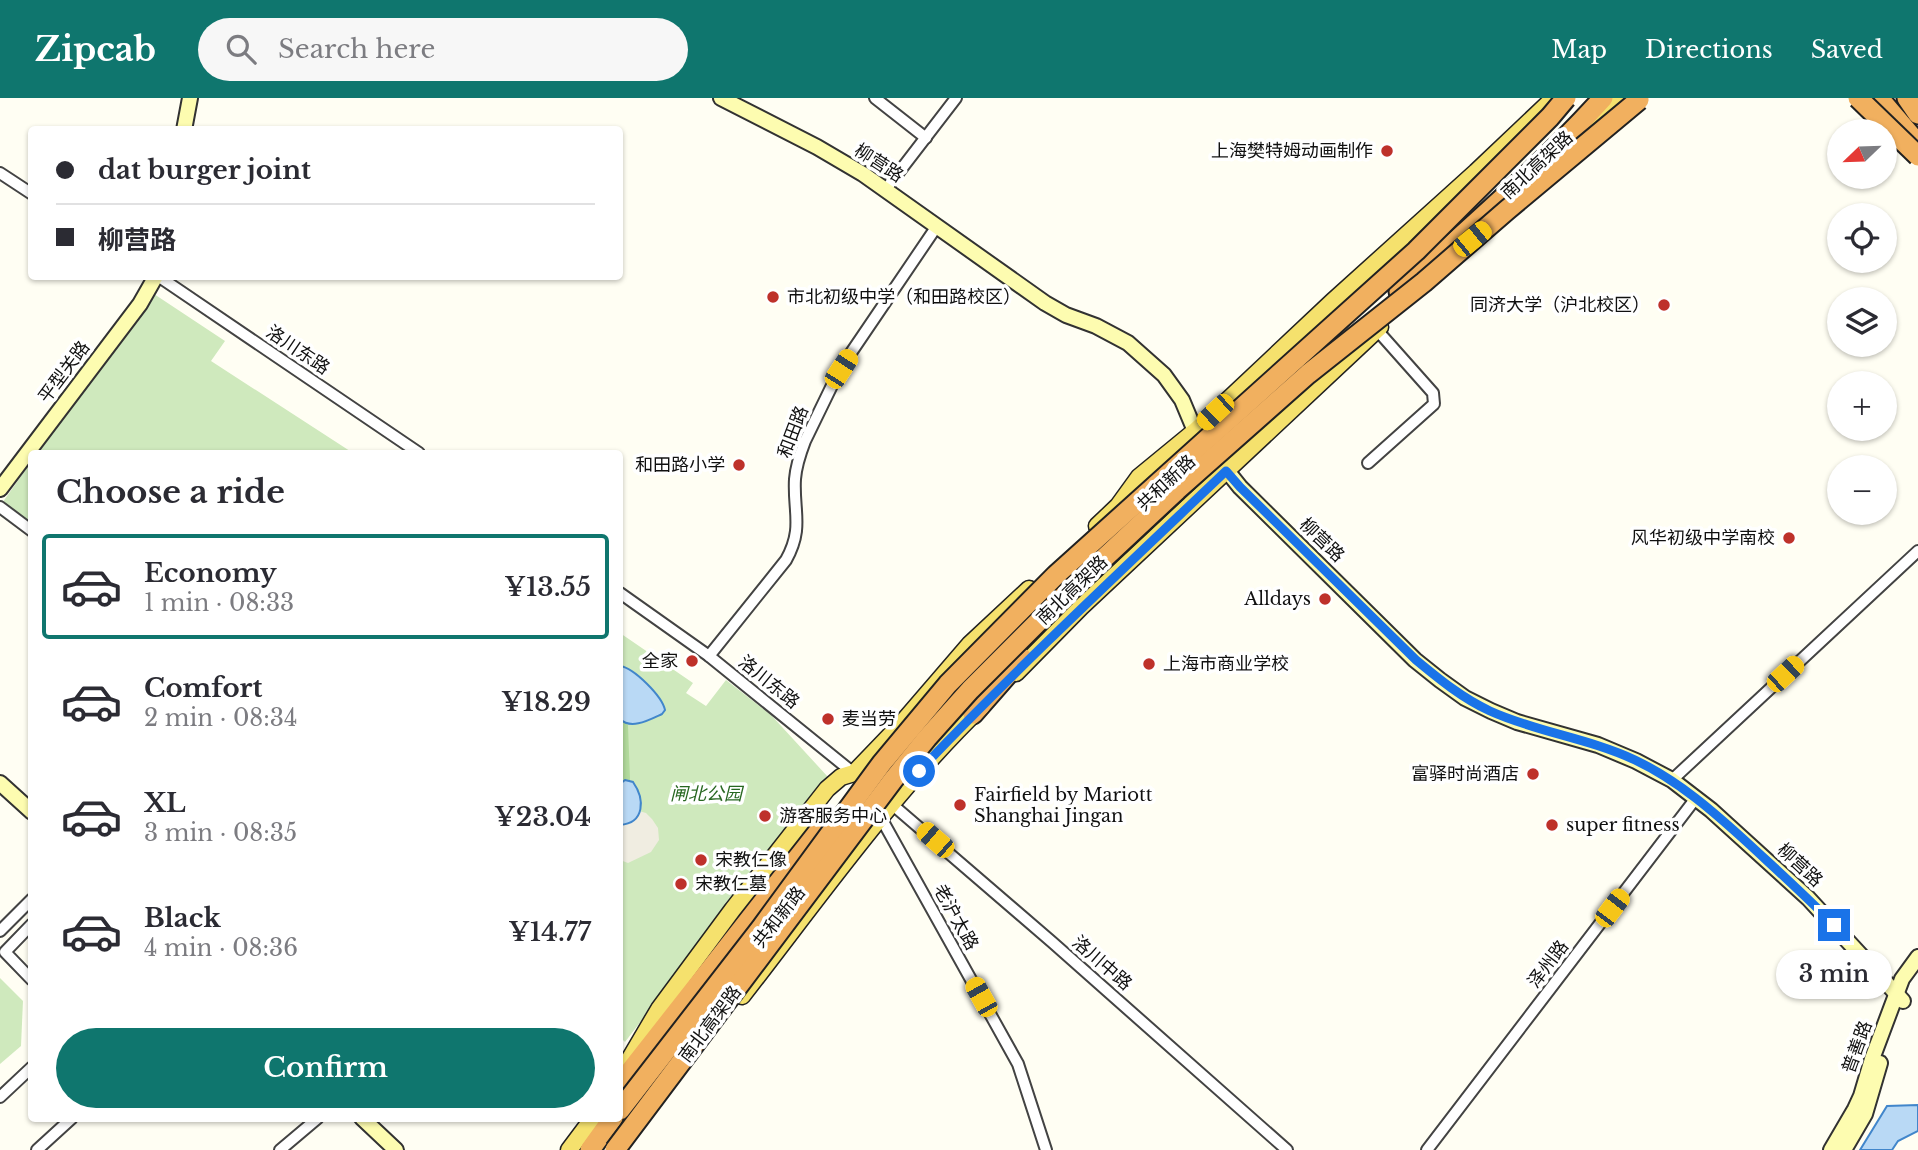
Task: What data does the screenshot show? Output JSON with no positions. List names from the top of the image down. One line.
{"streets":{"highway":["南北高架路"],"main road":["柳营路","平型关路","共和新路","普善路"],"street":["洛川东路","和田路","老沪太路","洛川中路","泽州路"]},"crossings":[["柳营路","和田路"],["柳营路","共和新路"],["柳营路","泽州路"],["柳营路","普善路"],["洛川东路","和田路"],["洛川东路","共和新路"],["洛川东路","洛川中路"],["共和新路","老沪太路"],["共和新路","洛川中路"]],"parks":["闸北公园"],"places":["上海樊特姆动画制作","市北初级中学（和田路校区）","同济大学（沪北校区）","和田路小学","风华初级中学南校","Alldays","全家","上海市商业学校","麦当劳","富驿时尚酒店","Fairfield by Mariott Shanghai Jingan","游客服务中心","super fitness","宋教仁像","宋教仁墓"],"north":"bottom left","page":{"header":"Zipcab","search":"Search here","nav":["Map","Directions","Saved"],"map_buttons":["+","−"],"banner":["dat burger joint","柳营路"],"heading":"Choose a ride","list":[{"name":"Economy","note":"1 min · 08:33","value":"¥13.55"},{"name":"Comfort","note":"2 min · 08:34","value":"¥18.29"},{"name":"XL","note":"3 min · 08:35","value":"¥23.04"},{"name":"Black","note":"4 min · 08:36","value":"¥14.77"}],"bubble":"3 min","buttons":"Confirm"}}
